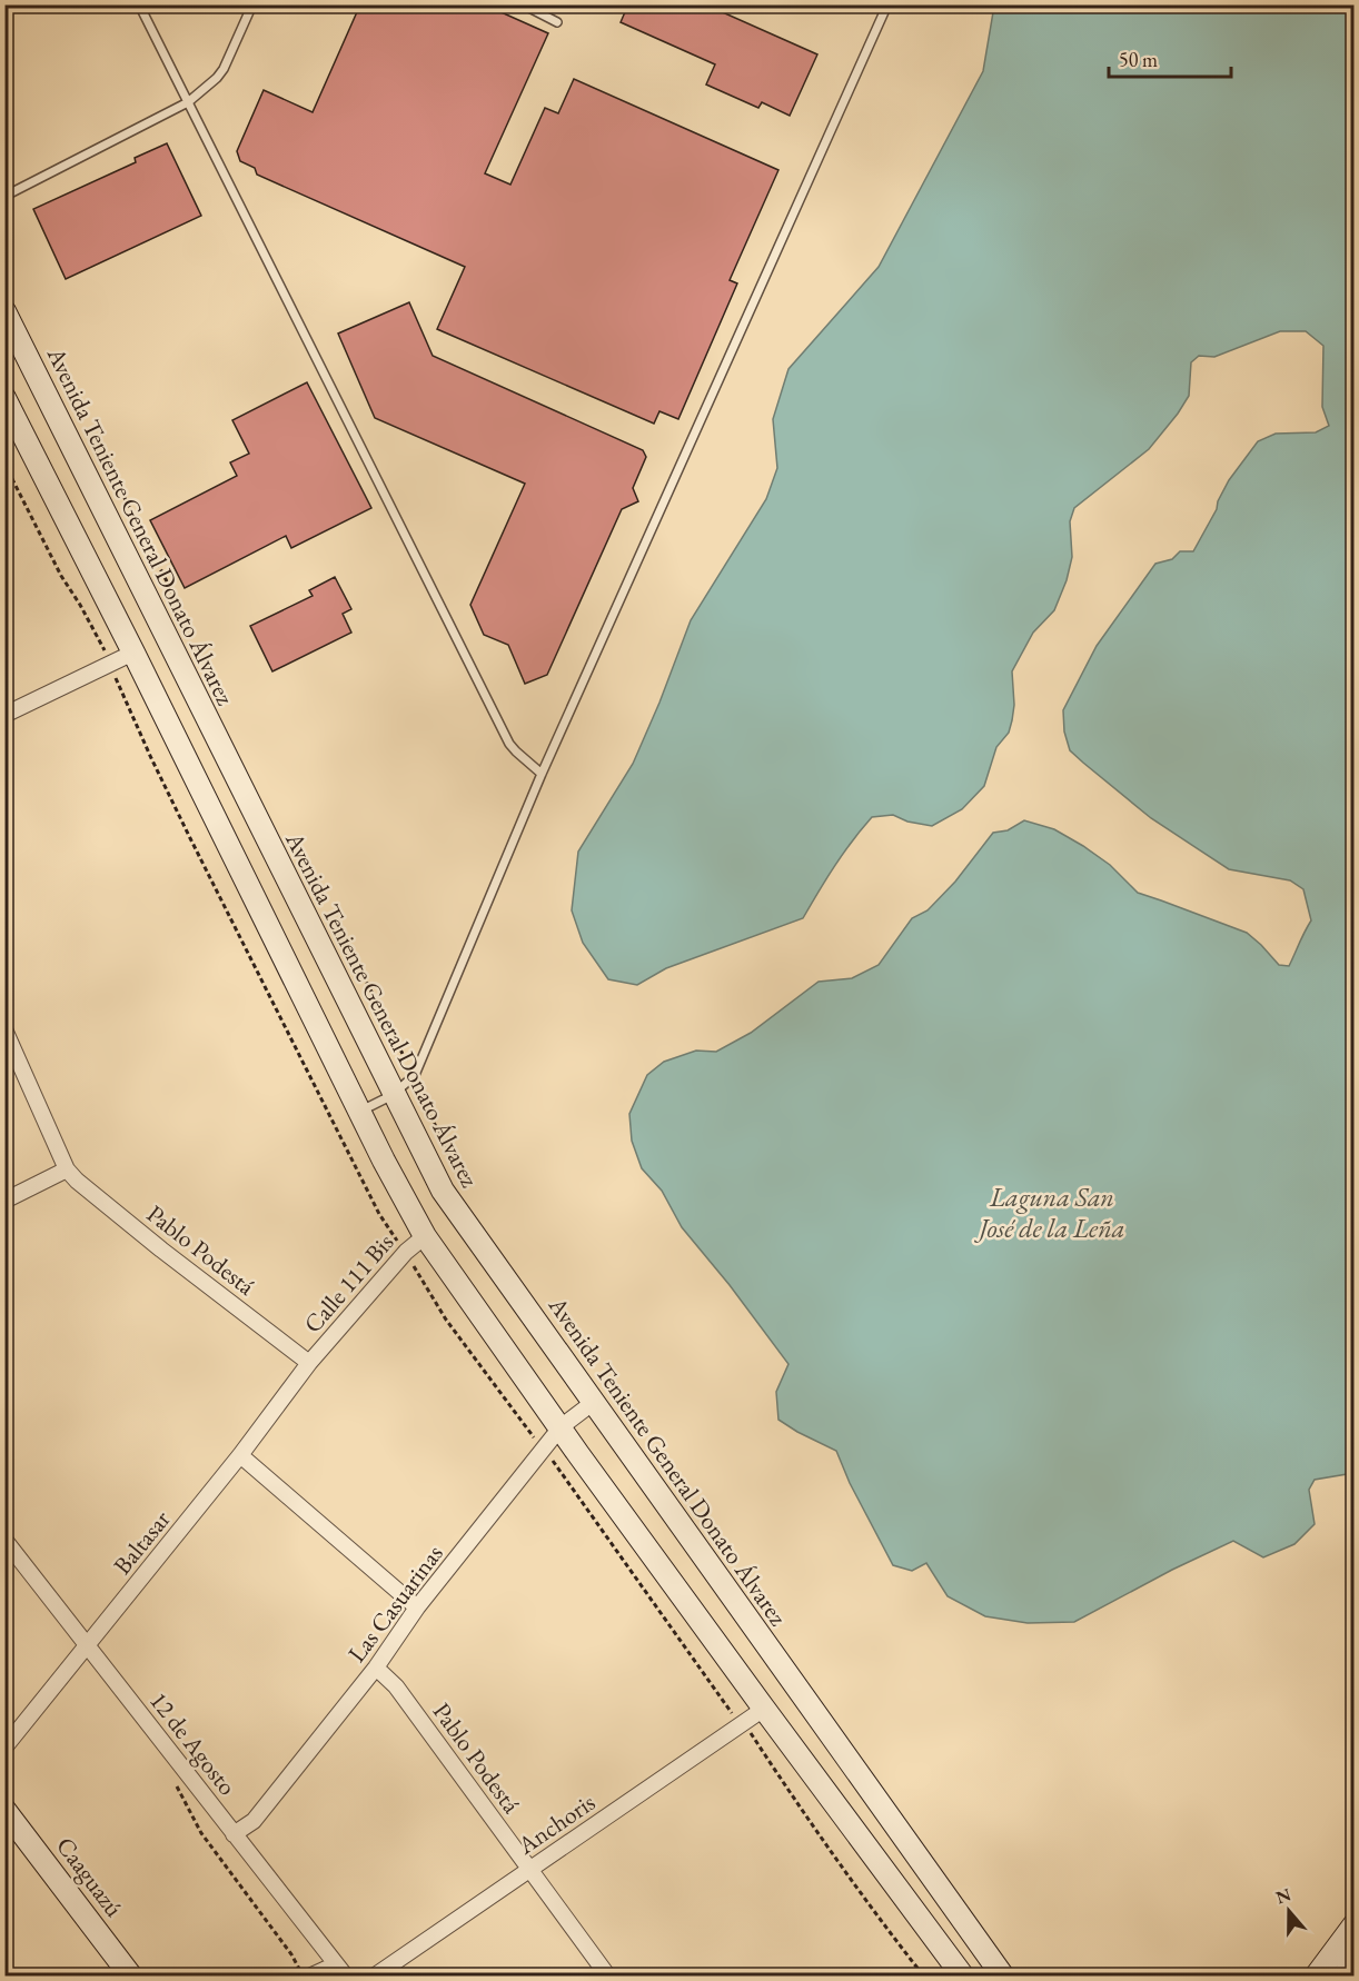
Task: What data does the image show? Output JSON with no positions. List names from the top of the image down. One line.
{"streets":{"main road":["Avenida Teniente General Donato Álvarez","Caaguazú"],"street":["Pablo Podestá","Calle 111 Bis","Baltasar","Las Casuarinas","12 de Agosto","Anchoris"]},"crossings":[["Avenida Teniente General Donato Álvarez","Las Casuarinas"],["Pablo Podestá","Calle 111 Bis"],["Pablo Podestá","Baltasar"],["Pablo Podestá","Las Casuarinas"],["Pablo Podestá","Anchoris"],["Calle 111 Bis","Baltasar"],["Baltasar","12 de Agosto"],["Las Casuarinas","12 de Agosto"]],"water":["Laguna San José de la Leña"],"scale_bar":"50 m","north":"top"}
